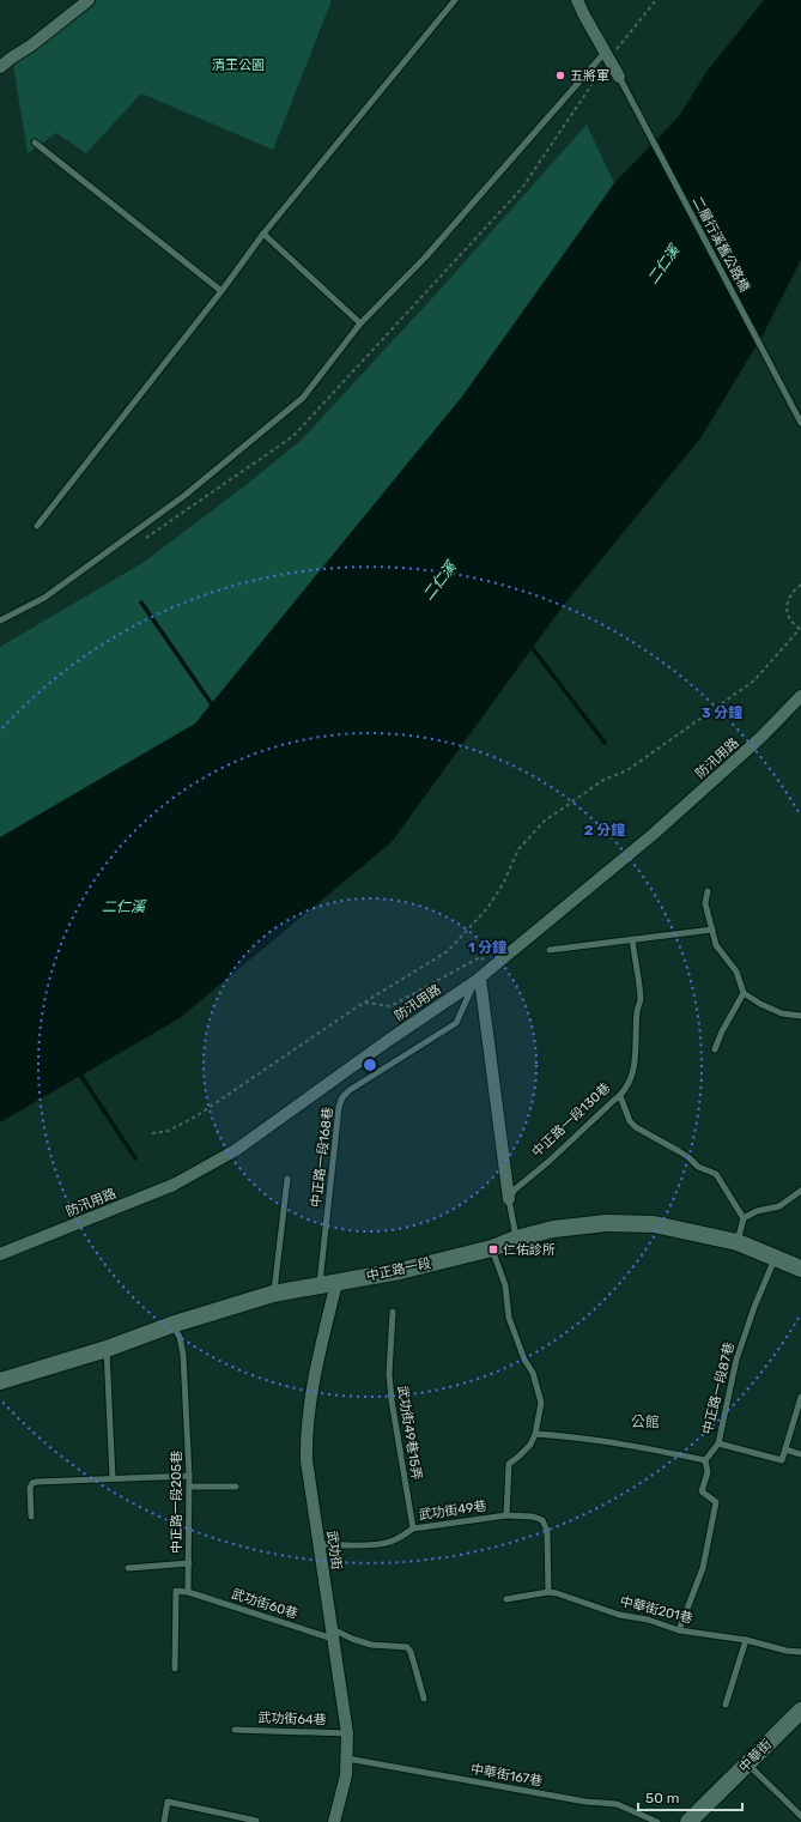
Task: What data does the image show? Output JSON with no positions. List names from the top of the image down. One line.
{"streets":{"street":["防汛用路","中正路一段","武功街","中華街"],"lane":["二層行溪舊公路橋","中正路一段130巷","中正路一段168巷","中正路一段87巷","武功街49巷15弄","中正路一段205巷","武功街49巷","武功街60巷","中華街201巷","武功街64巷","中華街167巷"]},"crossings":[["防汛用路","中正路一段168巷"],["中正路一段168巷","中正路一段"],["中正路一段","中正路一段87巷"],["中正路一段","中正路一段205巷"],["中正路一段","武功街"],["武功街49巷15弄","武功街49巷"],["中正路一段205巷","武功街60巷"],["武功街49巷","武功街"],["武功街49巷","中華街201巷"],["武功街","武功街60巷"],["武功街","武功街64巷"],["武功街","中華街167巷"]],"districts":["公館"],"water":["二仁溪"],"parks":["清王公園"],"places":{"other":["五將軍"],"transit":["仁佑診所"]},"scale_bar":"50 m","rings":["3 分鐘","2 分鐘","1 分鐘"]}
